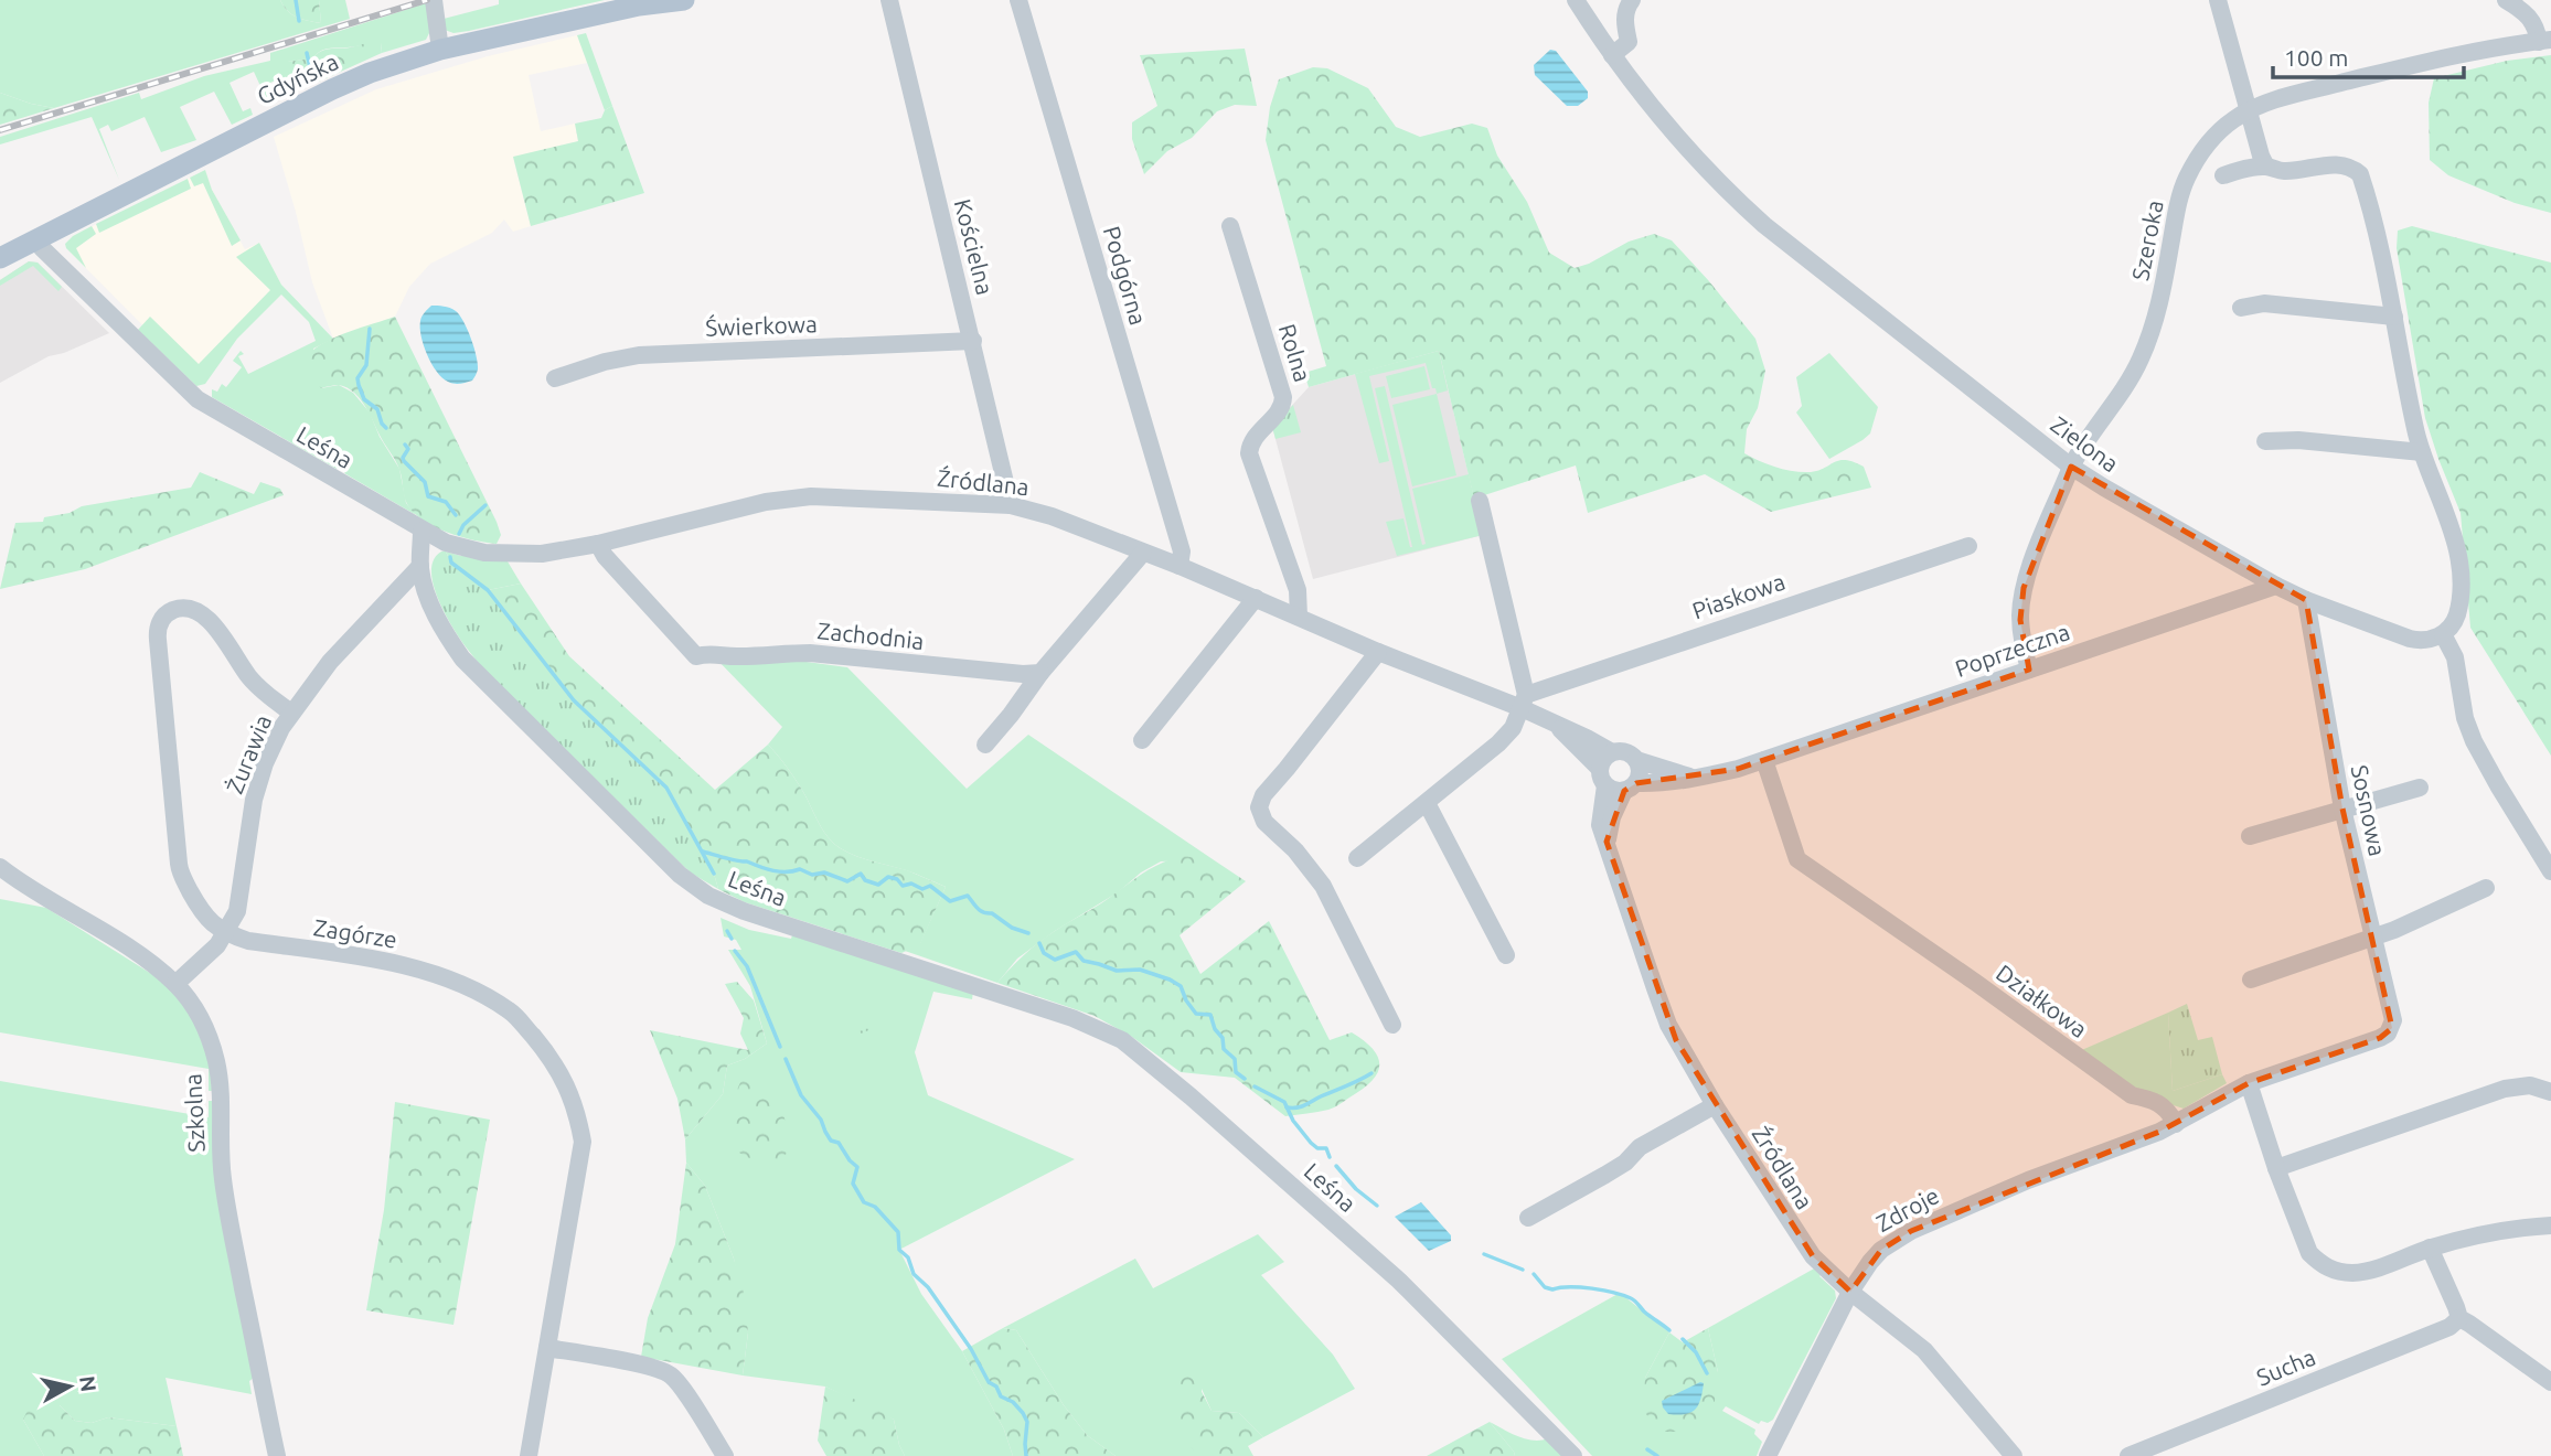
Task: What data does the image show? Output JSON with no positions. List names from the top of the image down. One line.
{"streets":{"main road":["Gdyńska"],"street":["Szeroka","Kościelna","Podgórna","Świerkowa","Rolna","Zielona","Leśna","Źródlana","Piaskowa","Zachodnia","Poprzeczna","Żurawia","Sosnowa","Zagórze","Działkowa","Szkolna","Zdroje","Sucha"]},"crossings":[["Gdyńska","Leśna"],["Szeroka","Zielona"],["Szeroka","Poprzeczna"],["Kościelna","Świerkowa"],["Kościelna","Źródlana"],["Podgórna","Źródlana"],["Rolna","Źródlana"],["Zielona","Poprzeczna"],["Zielona","Sosnowa"],["Leśna","Źródlana"],["Leśna","Żurawia"],["Źródlana","Piaskowa"],["Źródlana","Zachodnia"],["Źródlana","Zdroje"],["Poprzeczna","Działkowa"],["Żurawia","Zagórze"],["Żurawia","Szkolna"],["Działkowa","Zdroje"]],"scale_bar":"100 m","north":"right"}
